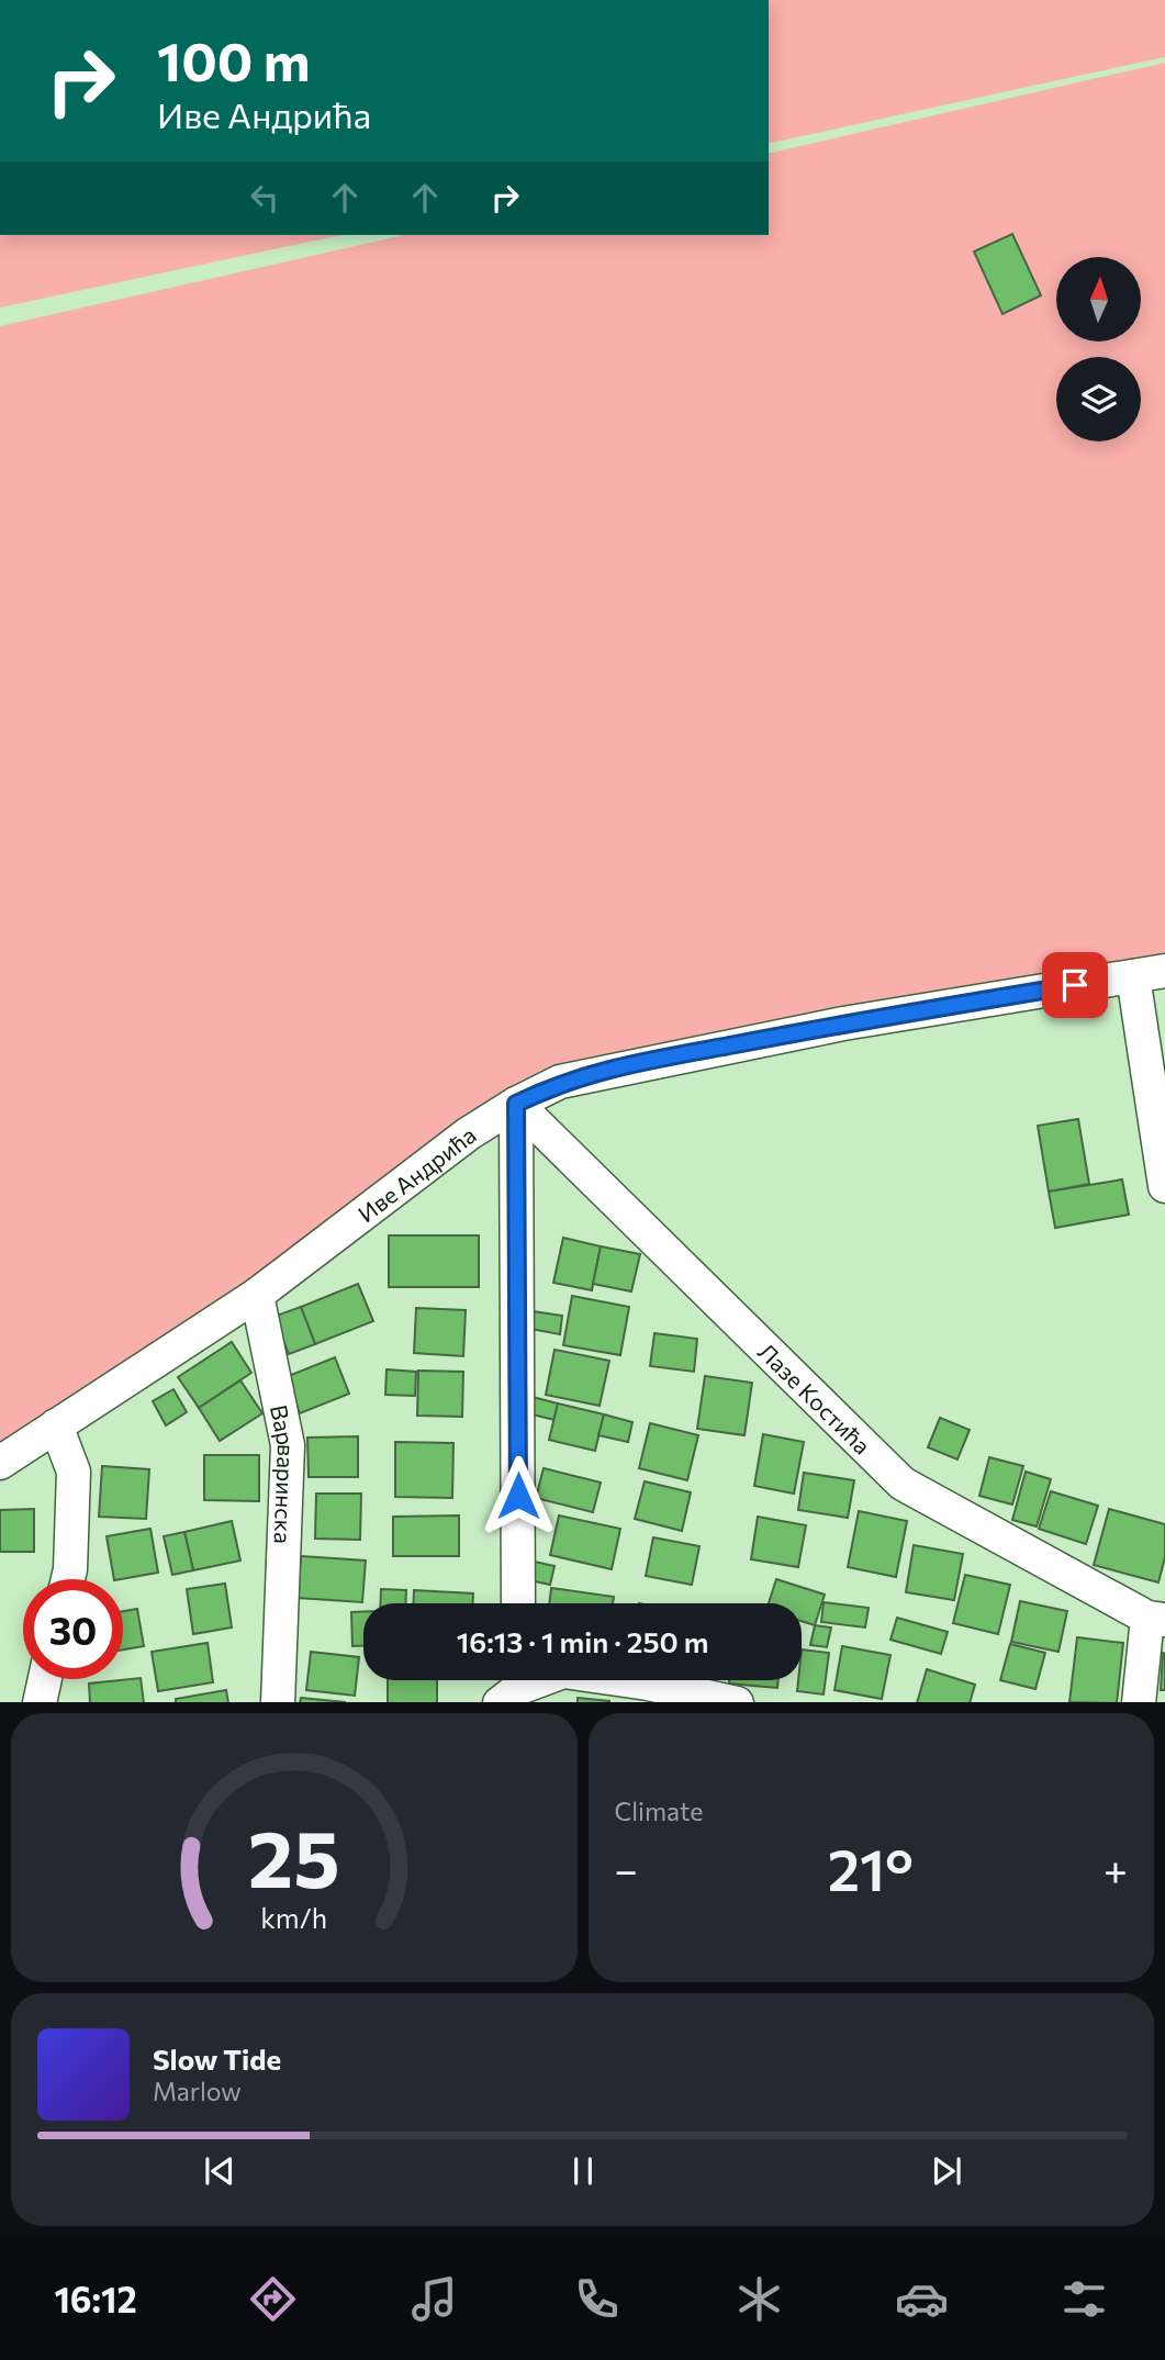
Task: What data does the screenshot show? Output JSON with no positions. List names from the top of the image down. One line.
{"streets":{"street":["Иве Андрића","Лазе Костића","Варваринска"]},"crossings":[["Иве Андрића","Лазе Костића"],["Иве Андрића","Варваринска"]],"north":"top","page":{"turn":["100 m","Иве Андрића"],"limit":"30","trip":"16:13 · 1 min · 250 m","tile":"Climate","heat":["−","21°","+"],"song":["Slow Tide","Marlow"],"tabs":"16:12","gauge":["25","km/h"]}}
